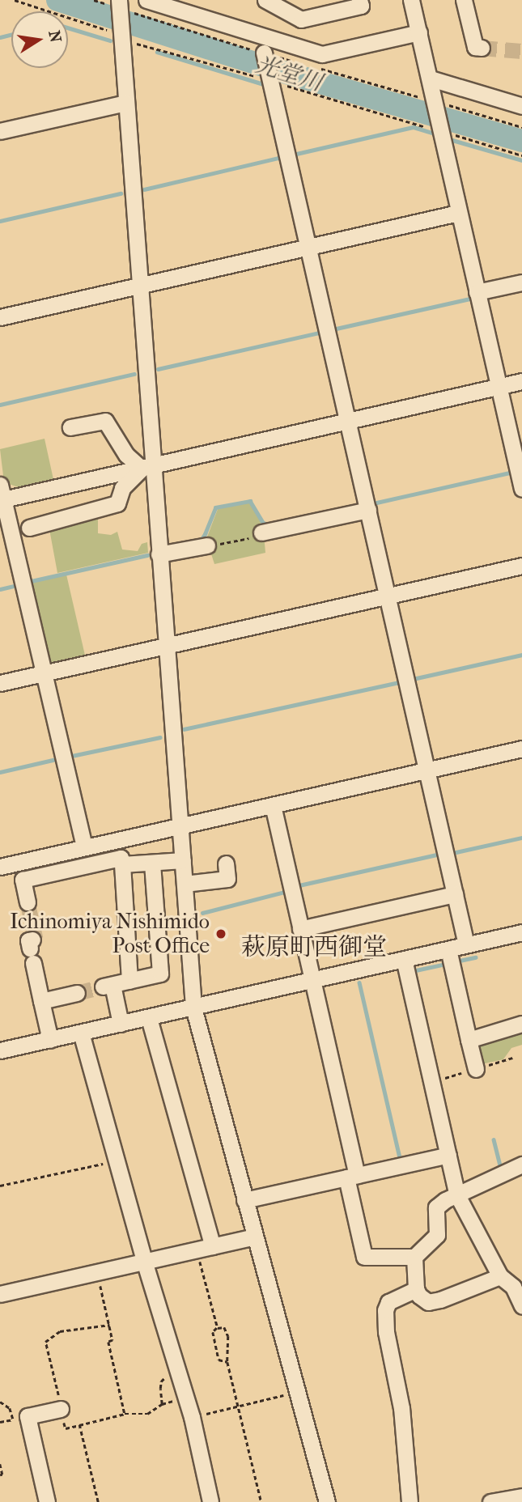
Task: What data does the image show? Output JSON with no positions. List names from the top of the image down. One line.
{"districts":["萩原町西御堂"],"water":["光堂川"],"places":["Ichinomiya Nishimido Post Office"],"north":"right"}
